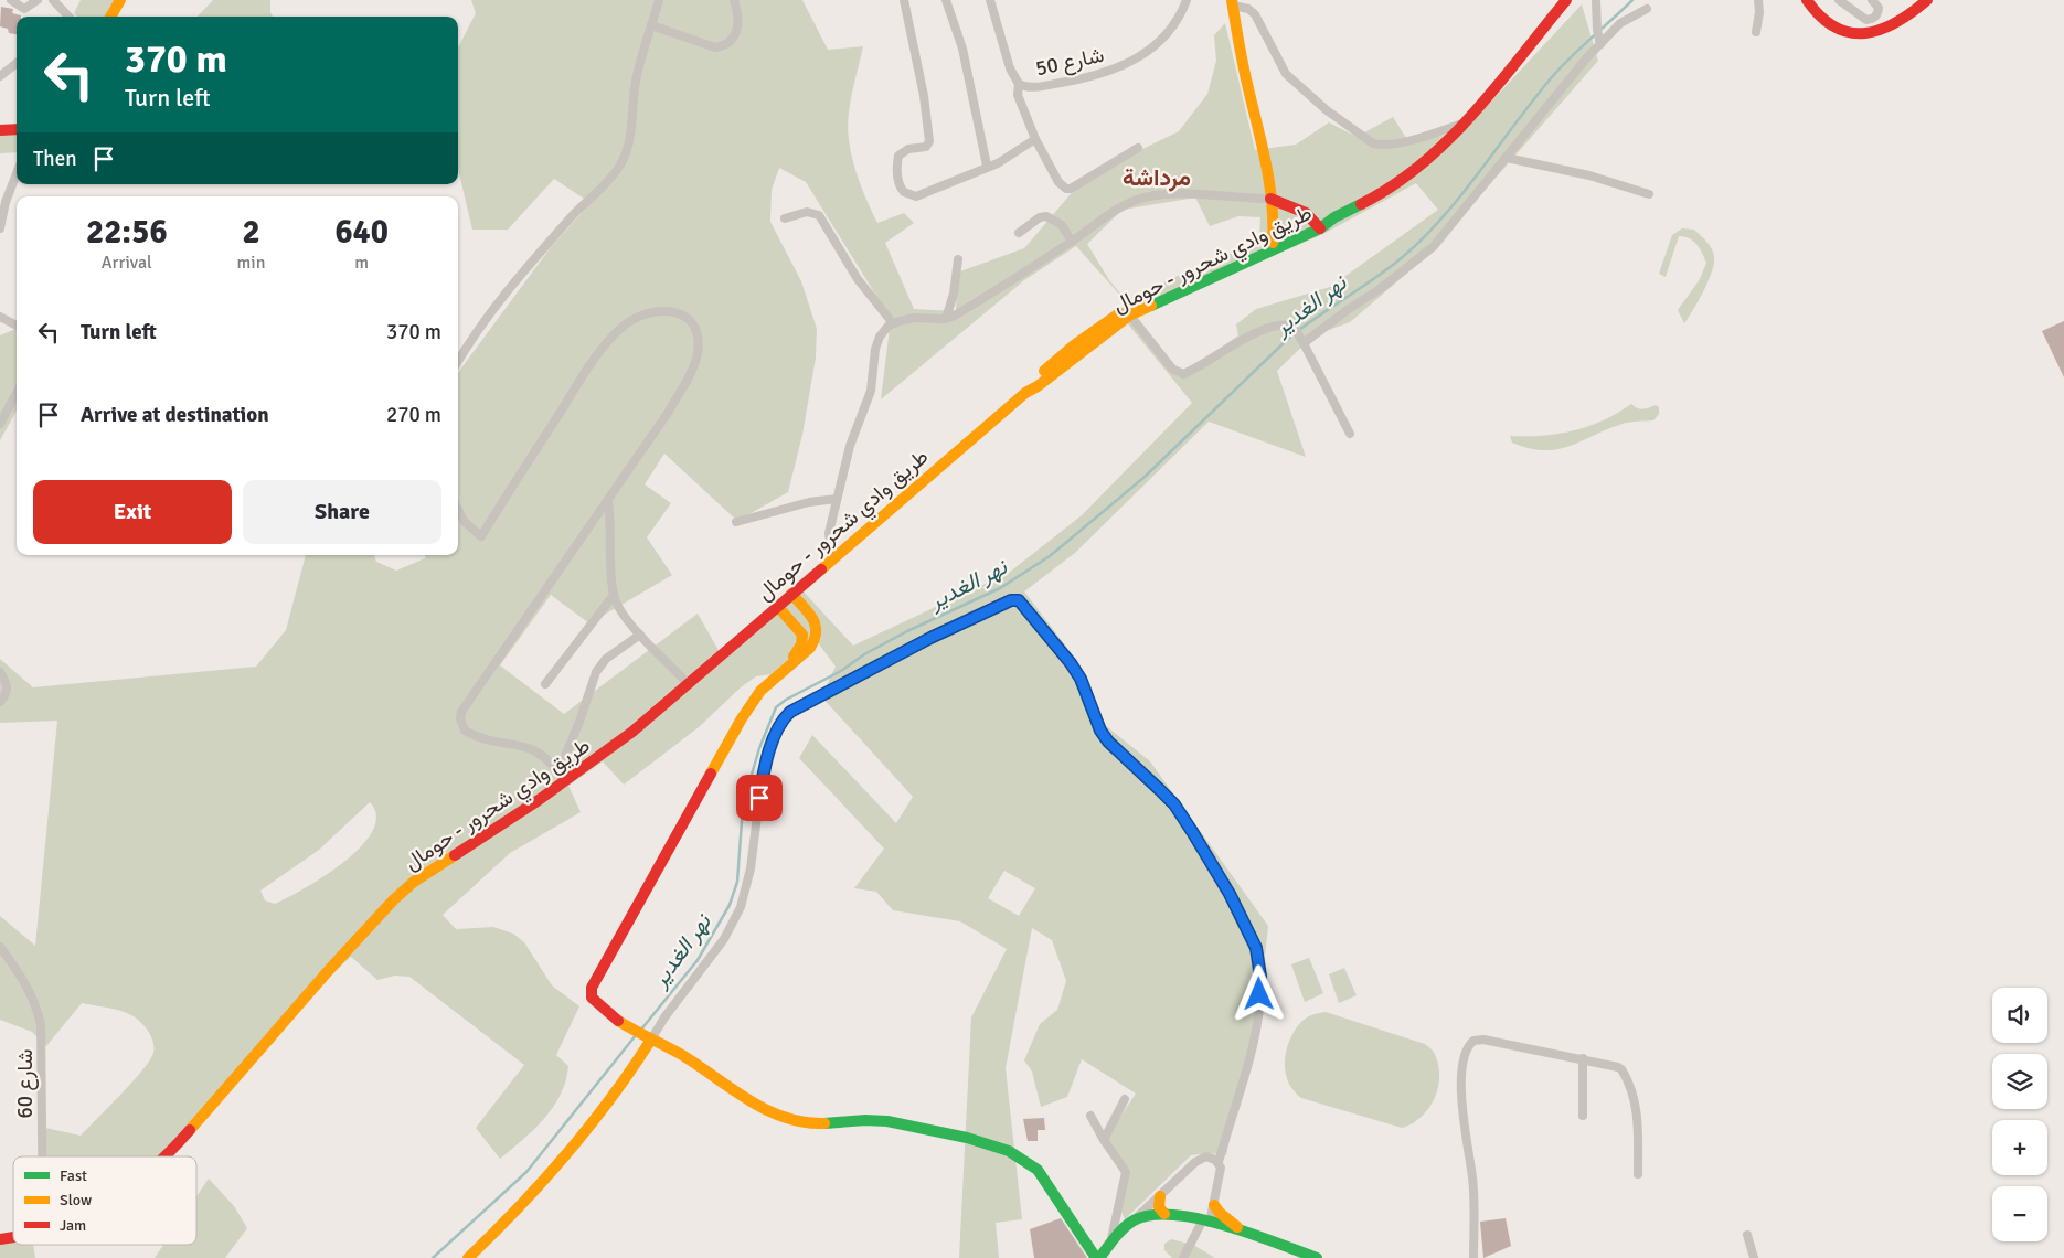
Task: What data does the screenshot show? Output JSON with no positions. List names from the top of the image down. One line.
{"streets":{"main road":["طريق وادي شحرور - حومال"],"street":["شارع 50","شارع 60"]},"districts":["مرداشة"],"water":["نهر الغدير"],"legend":["Fast","Slow","Jam"],"page":{"turn":["370 m","Turn left"],"then":"Then","eta":["22:56","Arrival","2","min","640","m"],"list":[{"name":"Turn left","value":"370 m"},{"name":"Arrive at destination","value":"270 m"}],"buttons":["Exit","Share"],"map_buttons":["+","−"]}}
